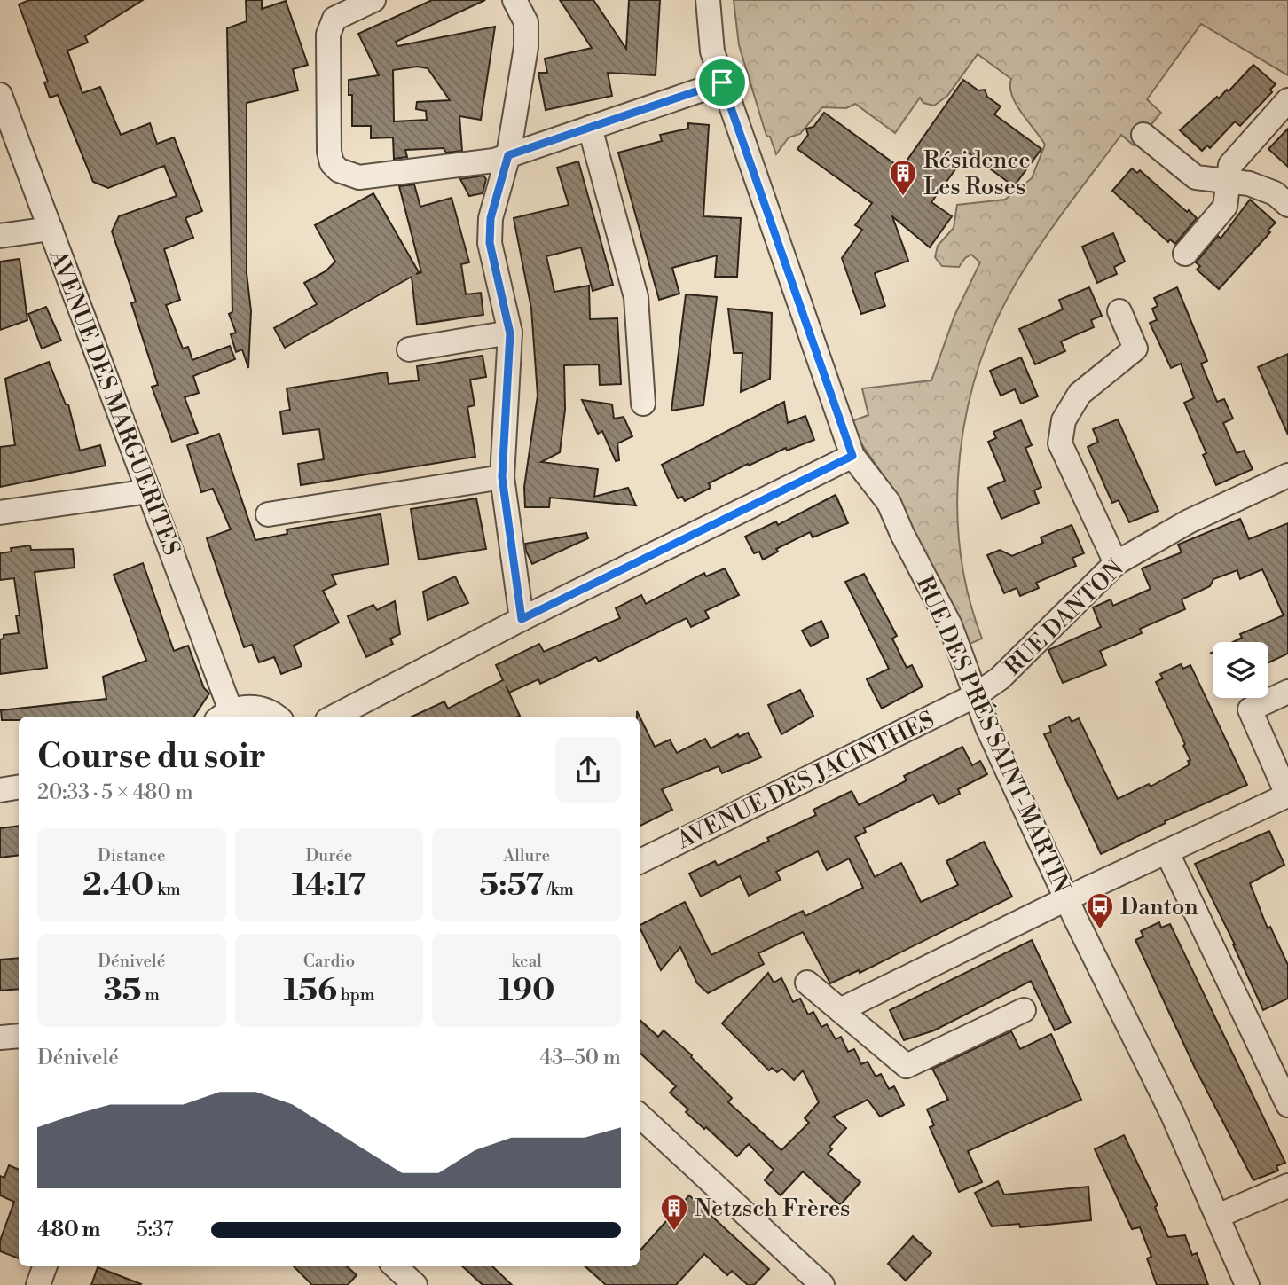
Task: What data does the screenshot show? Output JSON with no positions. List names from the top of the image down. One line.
{"streets":{"street":["AVENUE DES MARGUERITES","RUE DANTON","RUE DES PRÉS SAINT-MARTIN","AVENUE DES JACINTHES"]},"crossings":[["RUE DANTON","RUE DES PRÉS SAINT-MARTIN"],["RUE DANTON","AVENUE DES JACINTHES"],["RUE DES PRÉS SAINT-MARTIN","AVENUE DES JACINTHES"]],"places":{"building":["Résidence Les Roses","Netzsch Frères"],"bus stop":["Danton"]},"page":{"heading":["Course du soir","20:33 · 5 × 480 m"],"stats":[["Distance","2.40 km"],["Durée","14:17"],["Allure","5:57 /km"],["Dénivelé","35 m"],["Cardio","156 bpm"],["kcal","190"]],"chart":["Dénivelé","43–50 m"],"list":[{"name":"480 m","note":"5:37"}]}}
